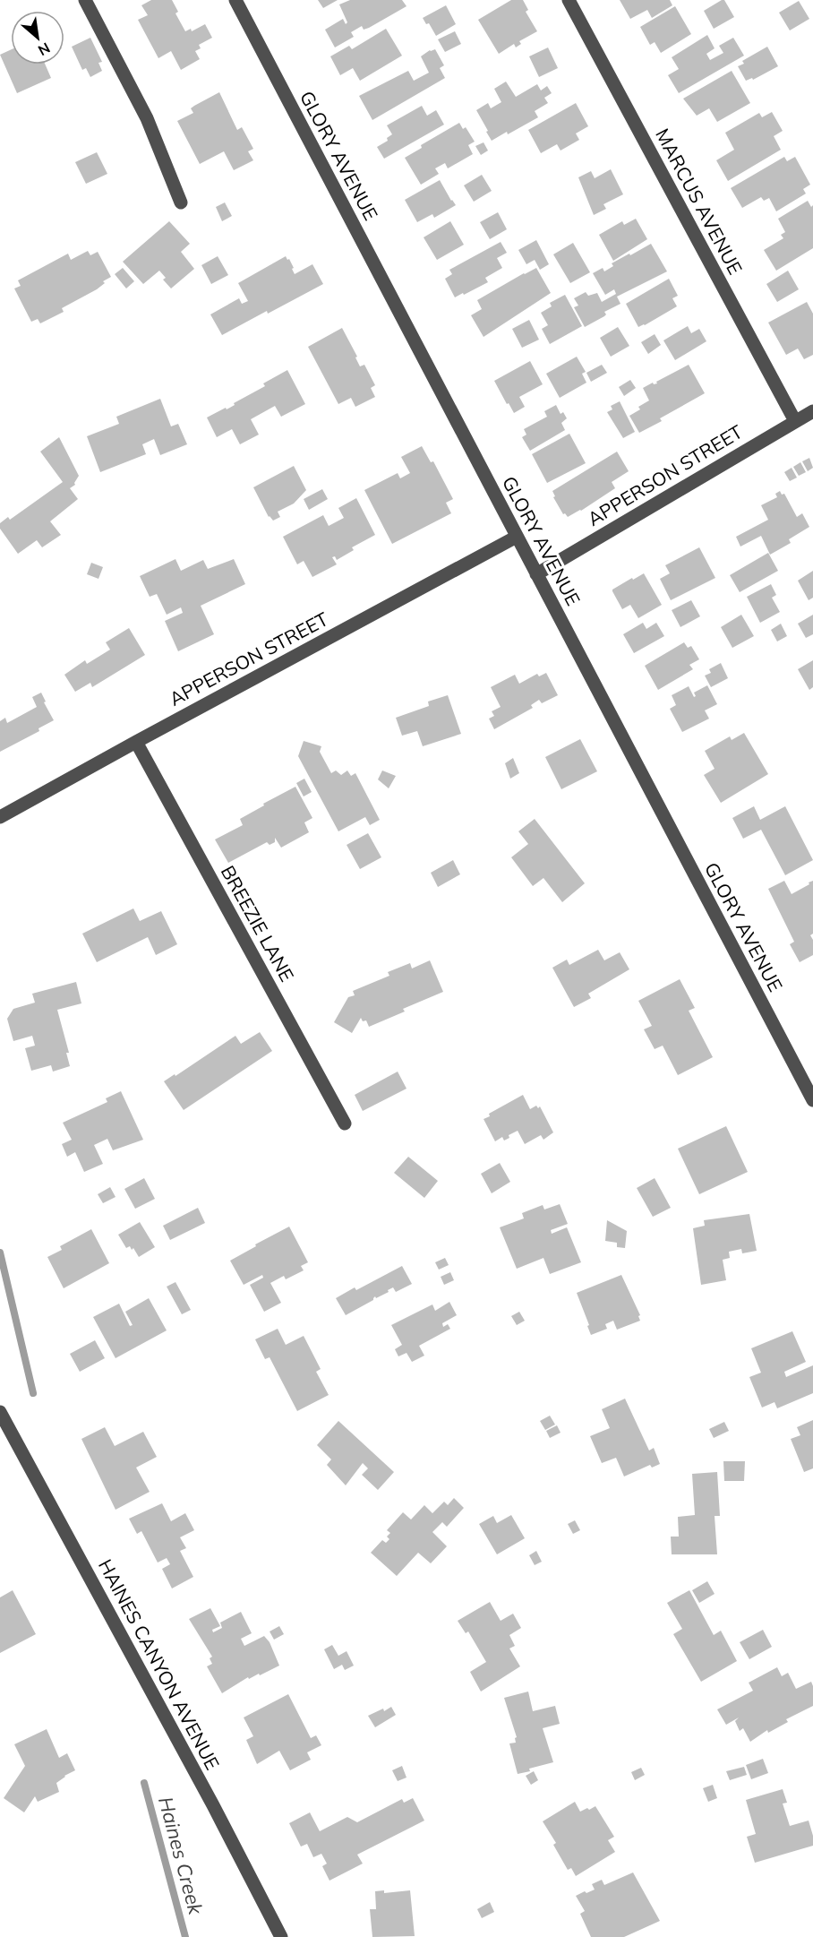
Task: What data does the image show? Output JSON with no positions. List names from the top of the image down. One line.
{"streets":{"street":["GLORY AVENUE","MARCUS AVENUE","APPERSON STREET","BREEZIE LANE","HAINES CANYON AVENUE"]},"crossings":[["GLORY AVENUE","APPERSON STREET"],["MARCUS AVENUE","APPERSON STREET"],["APPERSON STREET","BREEZIE LANE"]],"water":["Haines Creek"],"north":"bottom right"}
